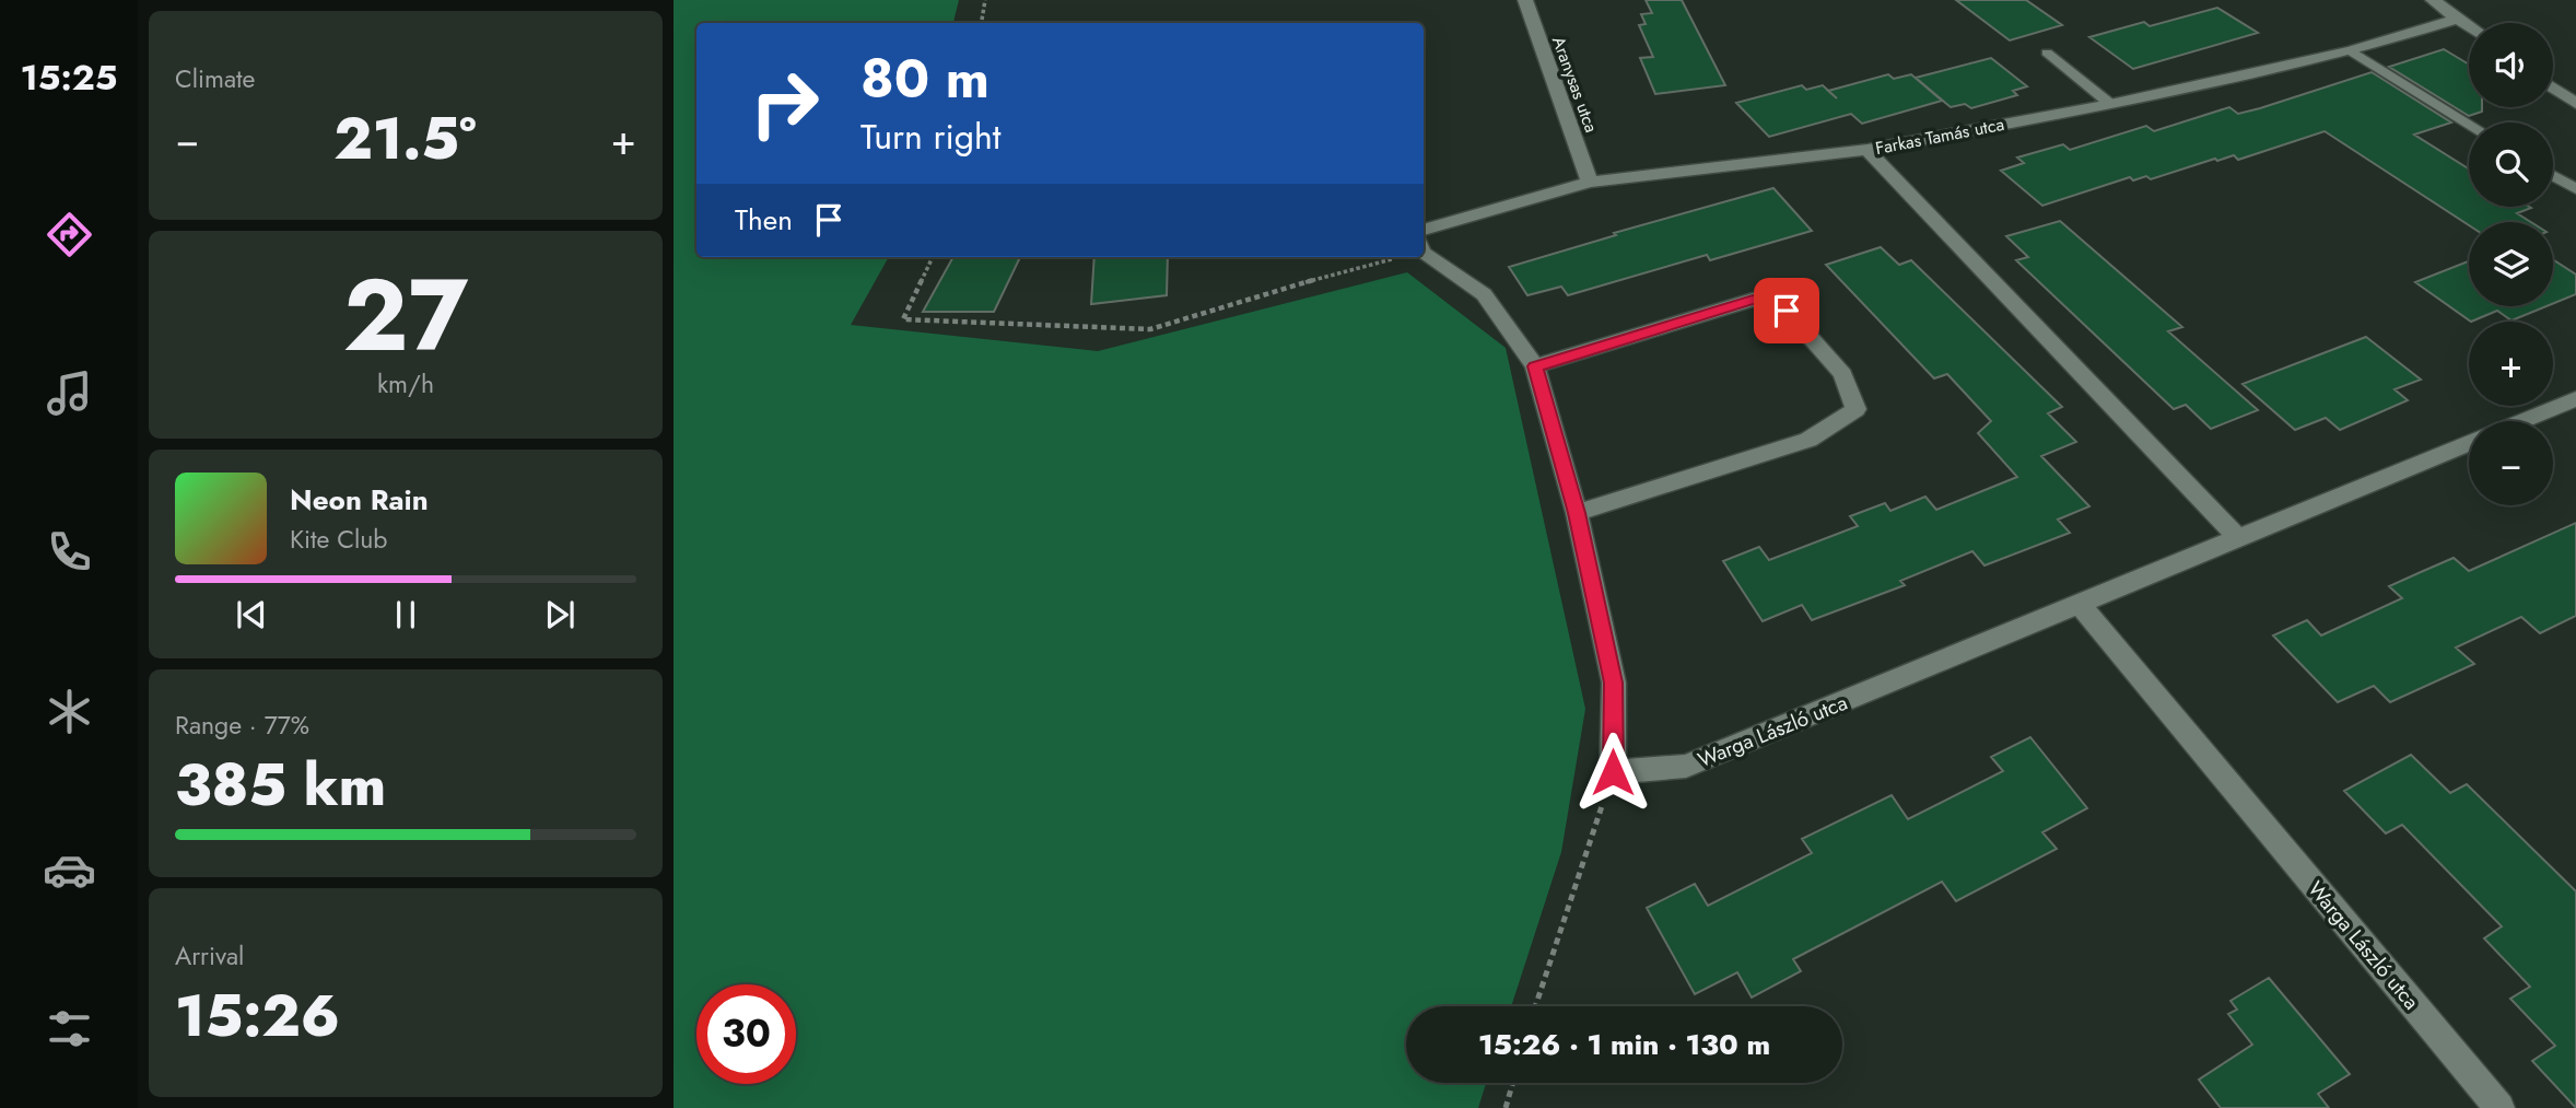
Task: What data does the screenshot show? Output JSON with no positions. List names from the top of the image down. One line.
{"streets":{"street":["Aranysas utca","Farkas Tamás utca","Warga László utca"]},"crossings":[["Aranysas utca","Farkas Tamás utca"]],"page":{"tabs":"15:25","tile":["Climate",["27","km/h"],["Range · 77%","385 km"],["Arrival","15:26"]],"map_buttons":["+","−"],"turn":["80 m","Turn right"],"heat":["−","21.5°","+"],"then":"Then","song":["Neon Rain","Kite Club"],"limit":"30","trip":"15:26 · 1 min · 130 m"}}
